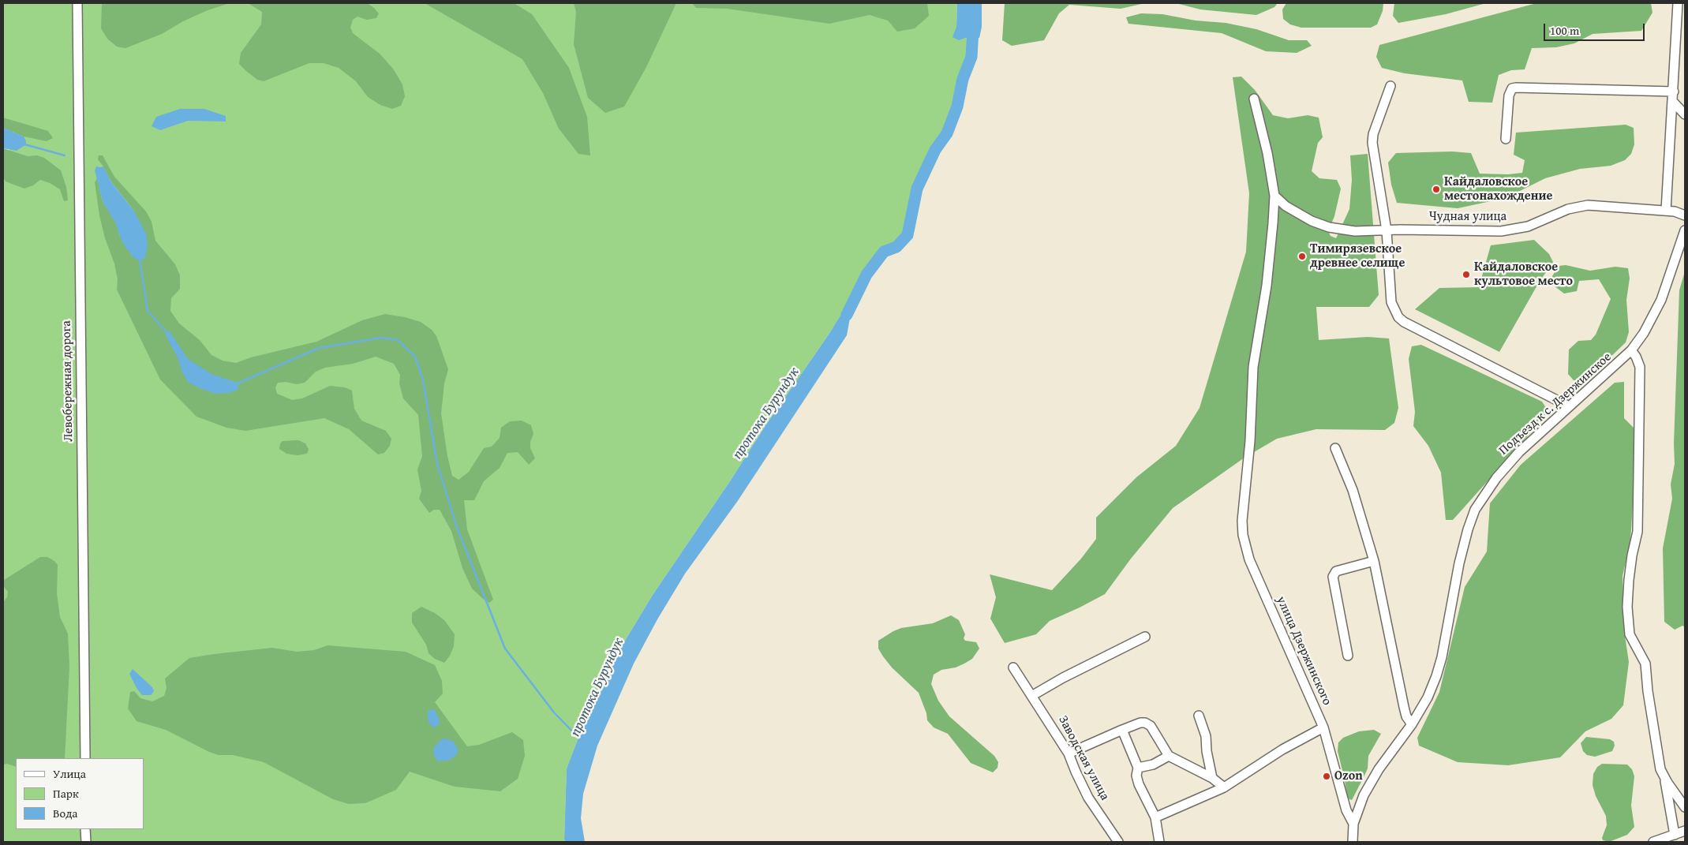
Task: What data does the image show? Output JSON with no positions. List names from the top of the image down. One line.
{"streets":{"street":["Чудная улица","Левобережная дорога","Подъезд к с. Дзержинское","улица Дзержинского","Заводская улица"]},"crossings":[["Чудная улица","улица Дзержинского"],["Подъезд к с. Дзержинское","улица Дзержинского"]],"water":["протока Бурундук"],"places":["Кайдаловское местонахождение","Тимирязевское древнее селище","Кайдаловское культовое место","Ozon"],"legend":["Улица","Парк","Вода"],"scale_bar":"100 m"}
